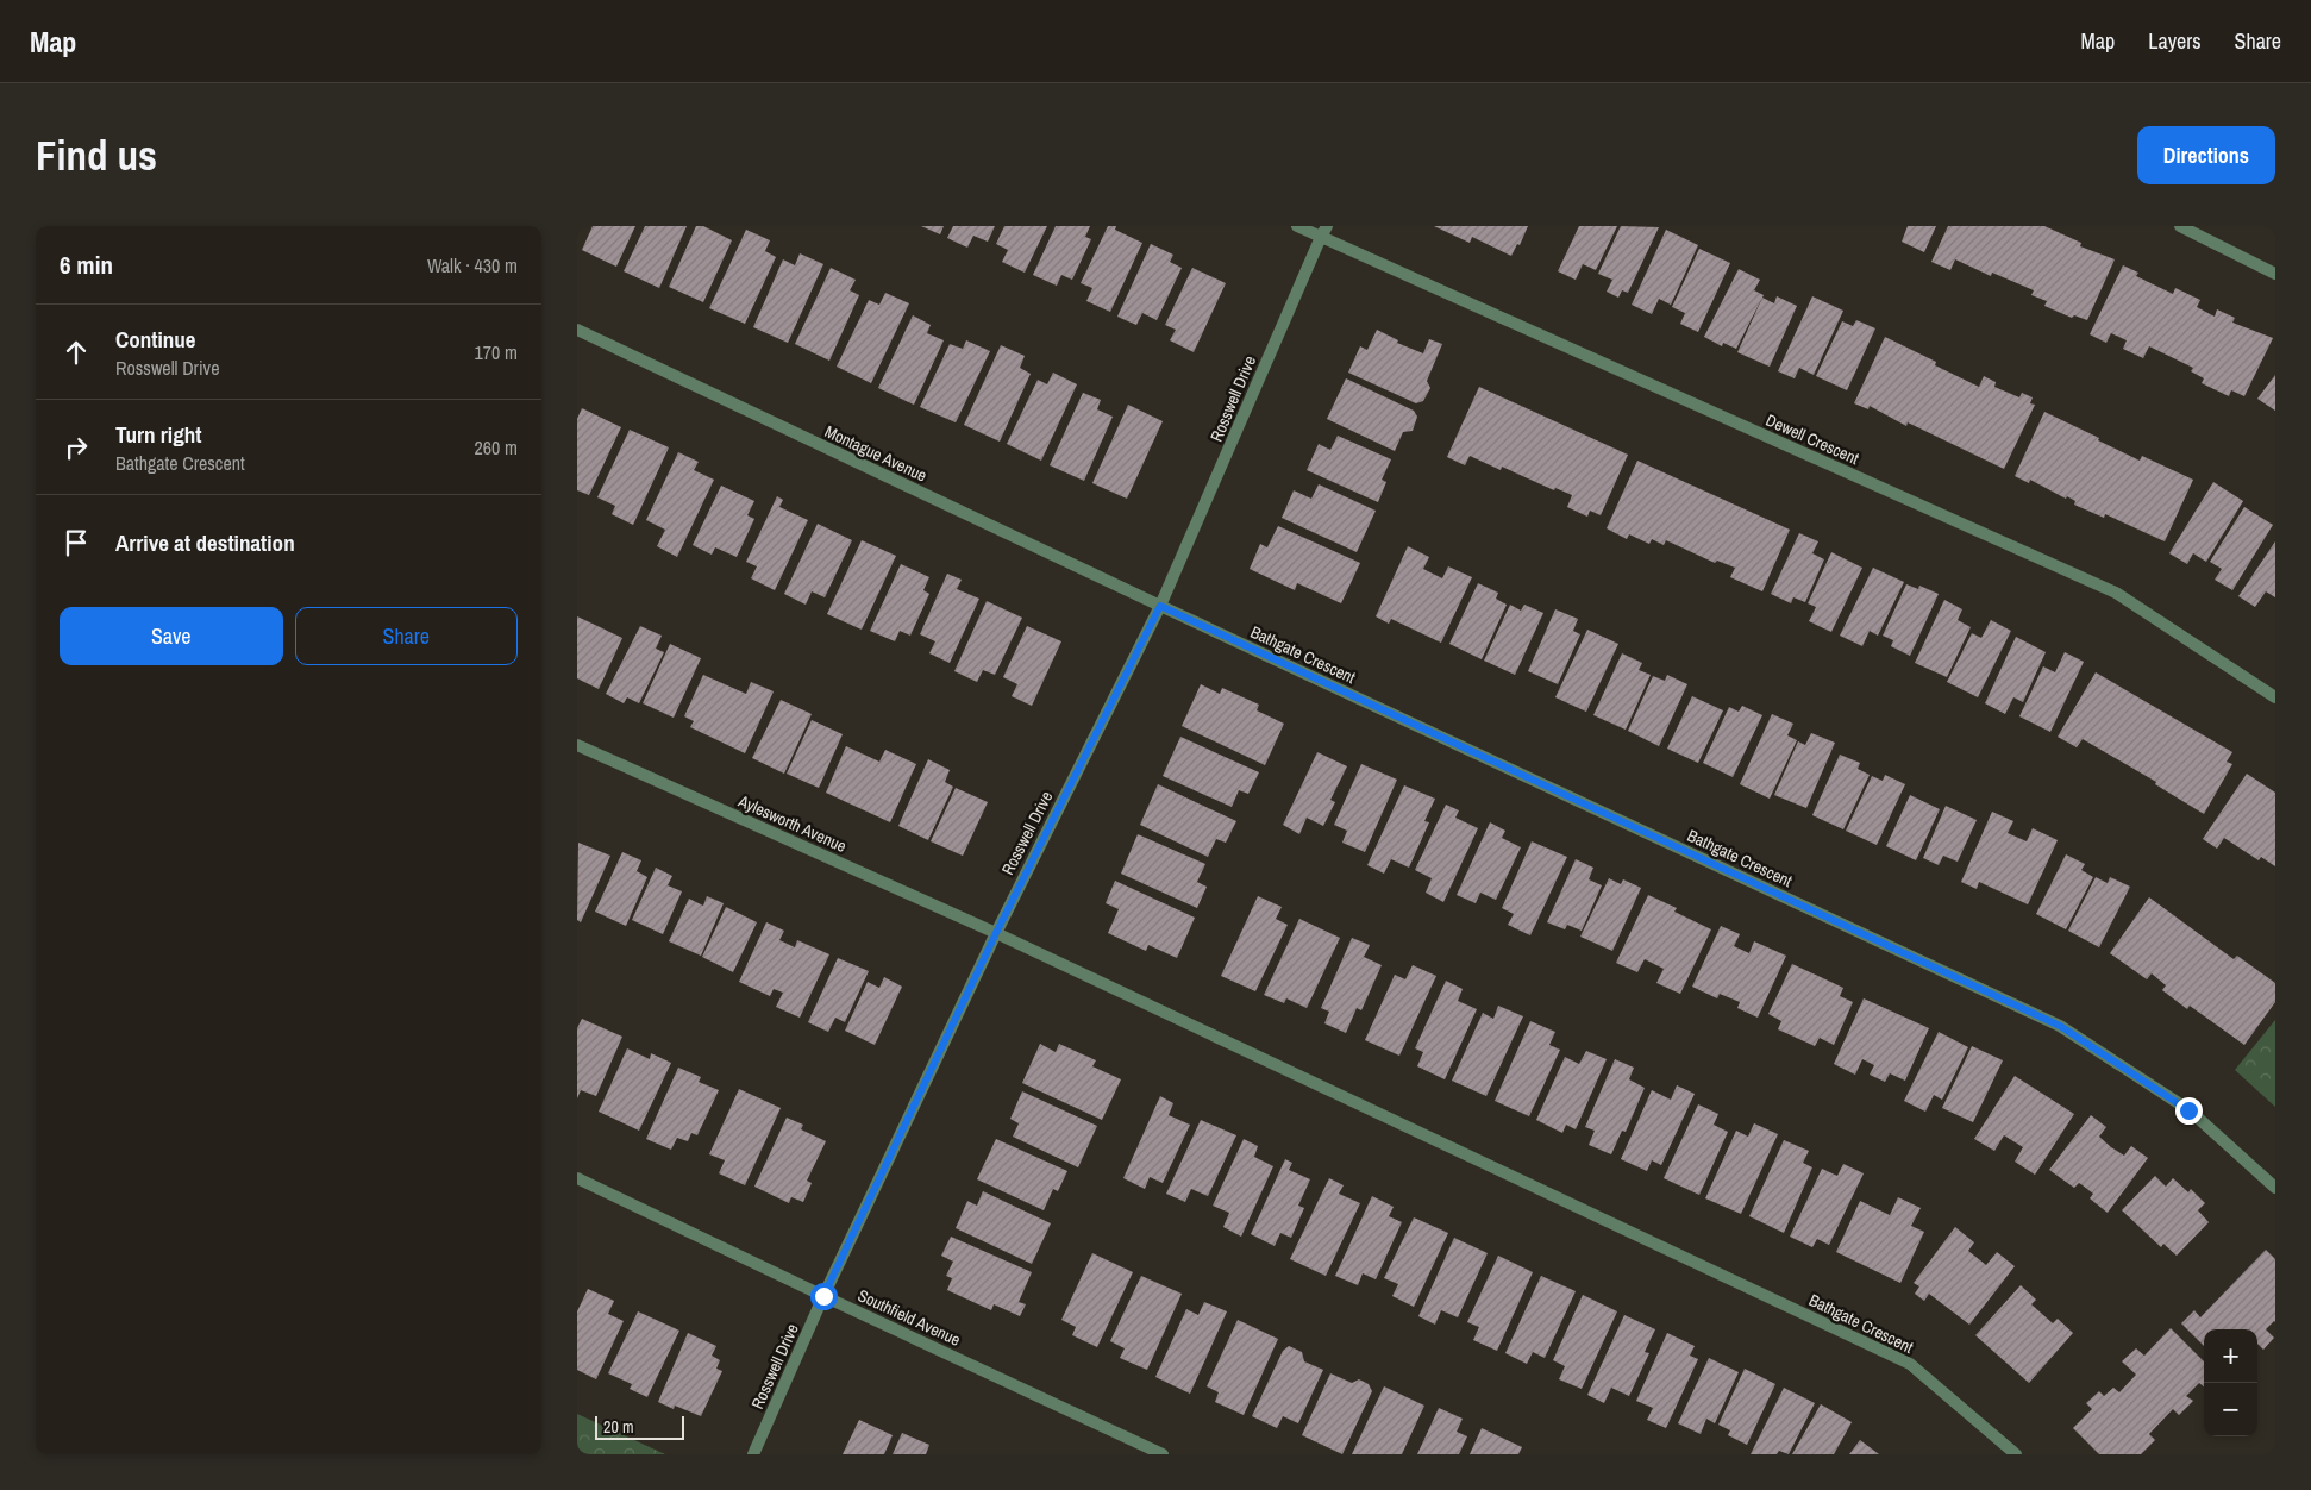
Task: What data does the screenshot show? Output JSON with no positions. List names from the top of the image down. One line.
{"streets":{"street":["Rosswell Drive","Dewell Crescent","Montague Avenue","Bathgate Crescent","Aylesworth Avenue","Southfield Avenue"]},"crossings":[["Rosswell Drive","Dewell Crescent"],["Rosswell Drive","Montague Avenue"],["Rosswell Drive","Bathgate Crescent"],["Rosswell Drive","Aylesworth Avenue"],["Rosswell Drive","Southfield Avenue"],["Montague Avenue","Bathgate Crescent"],["Bathgate Crescent","Aylesworth Avenue"]],"scale_bar":"20 m","page":{"header":"Map","nav":["Map","Layers","Share"],"buttons":["Directions",["Save","Share"]],"title":"Find us","heading":["6 min","Walk · 430 m"],"list":[["Continue","Rosswell Drive","170 m"],["Turn right","Bathgate Crescent","260 m"],"Arrive at destination"],"map_buttons":["+","−"],"scale":"20 m"}}
